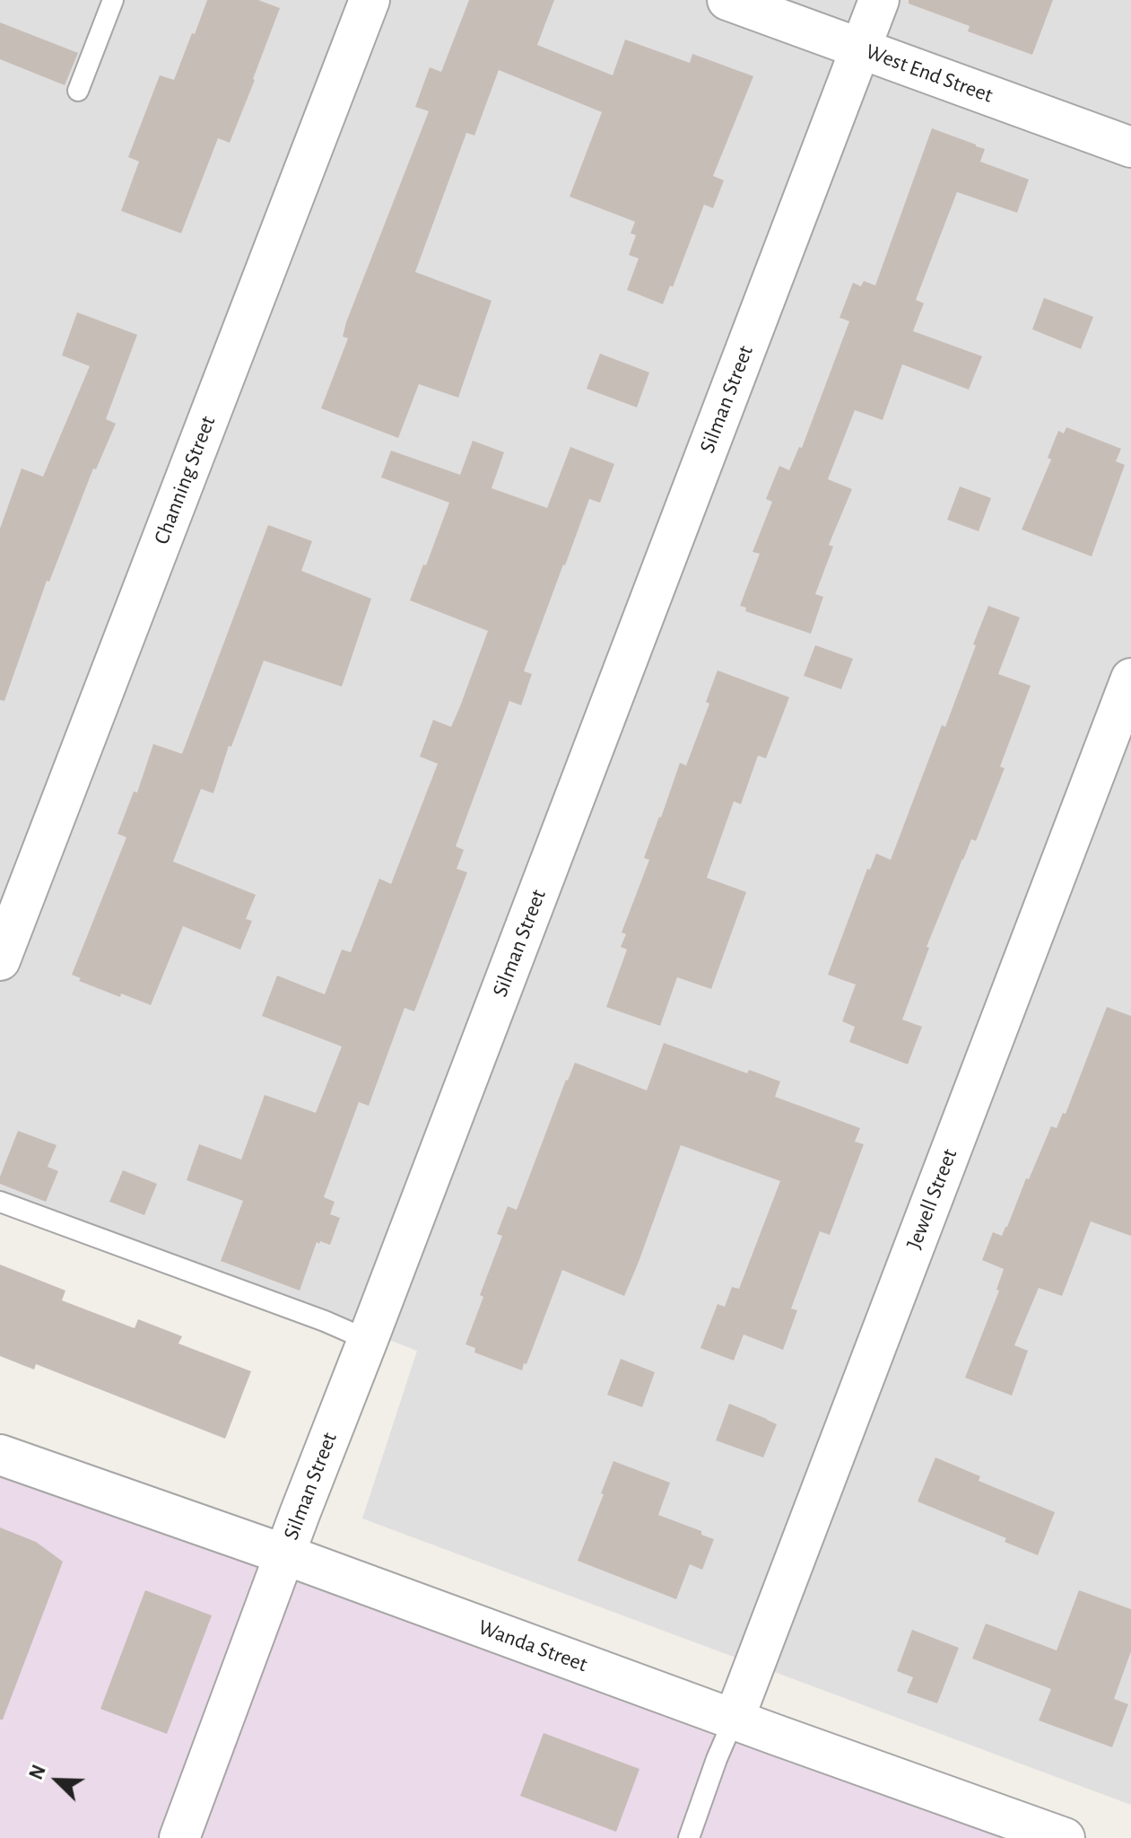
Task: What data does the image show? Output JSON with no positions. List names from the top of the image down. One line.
{"streets":{"street":["West End Street","Silman Street","Channing Street","Jewell Street","Wanda Street"]},"crossings":[["West End Street","Silman Street"],["Silman Street","Wanda Street"],["Jewell Street","Wanda Street"]],"north":"top left"}
